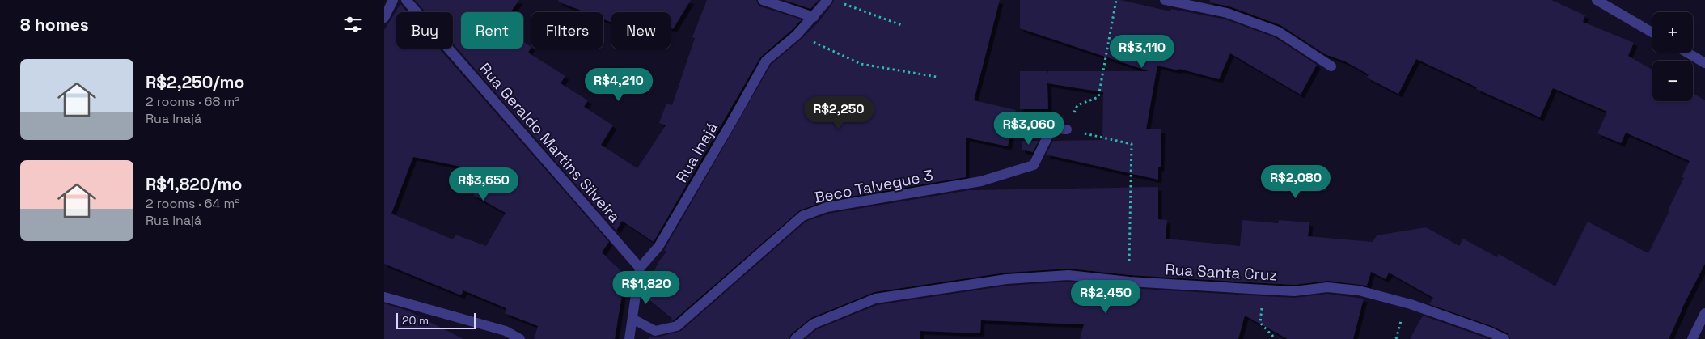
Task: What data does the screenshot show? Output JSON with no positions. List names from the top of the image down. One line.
{"streets":{"street":["Rua Geraldo Martins Silveira","Rua Inajá","Beco Talvegue 3","Rua Santa Cruz"]},"crossings":[["Rua Geraldo Martins Silveira","Rua Inajá"]],"scale_bar":"20 m","page":{"heading":"8 homes","map_buttons":["+","−"],"chip":["Buy","Rent","Filters","New"],"price":["R$3,110","R$4,210","R$2,250","R$3,060","R$2,080","R$3,650","R$1,820","R$2,450"],"list":[{"name":"R$2,250/mo","note":"2 rooms · 68 m² · Rua Inajá"},{"name":"R$1,820/mo","note":"2 rooms · 64 m² · Rua Inajá"}],"scale":"20 m"}}
